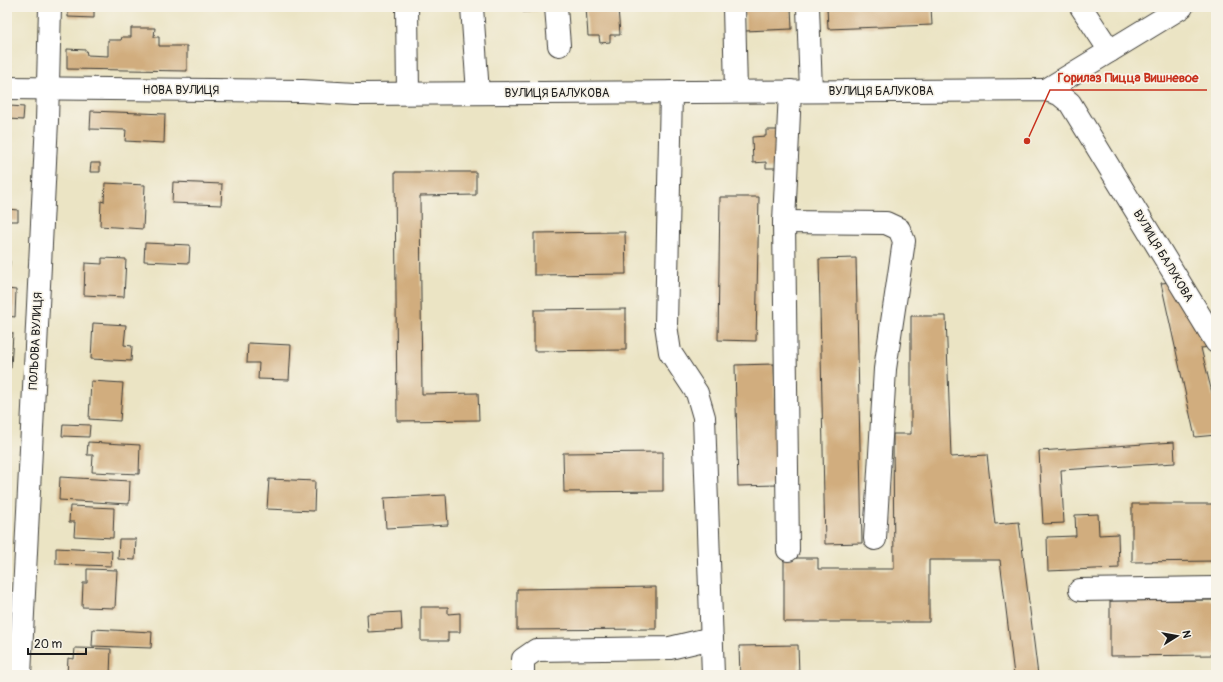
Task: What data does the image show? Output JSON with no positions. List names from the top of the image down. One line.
{"streets":{"street":["НОВА ВУЛИЦЯ","ВУЛИЦЯ БАЛУКОВА","ПОЛЬОВА ВУЛИЦЯ"]},"crossings":[["НОВА ВУЛИЦЯ","ВУЛИЦЯ БАЛУКОВА"],["НОВА ВУЛИЦЯ","ПОЛЬОВА ВУЛИЦЯ"]],"places":["Горилаз Пицца Вишневое"],"scale_bar":"20 m","north":"right"}
